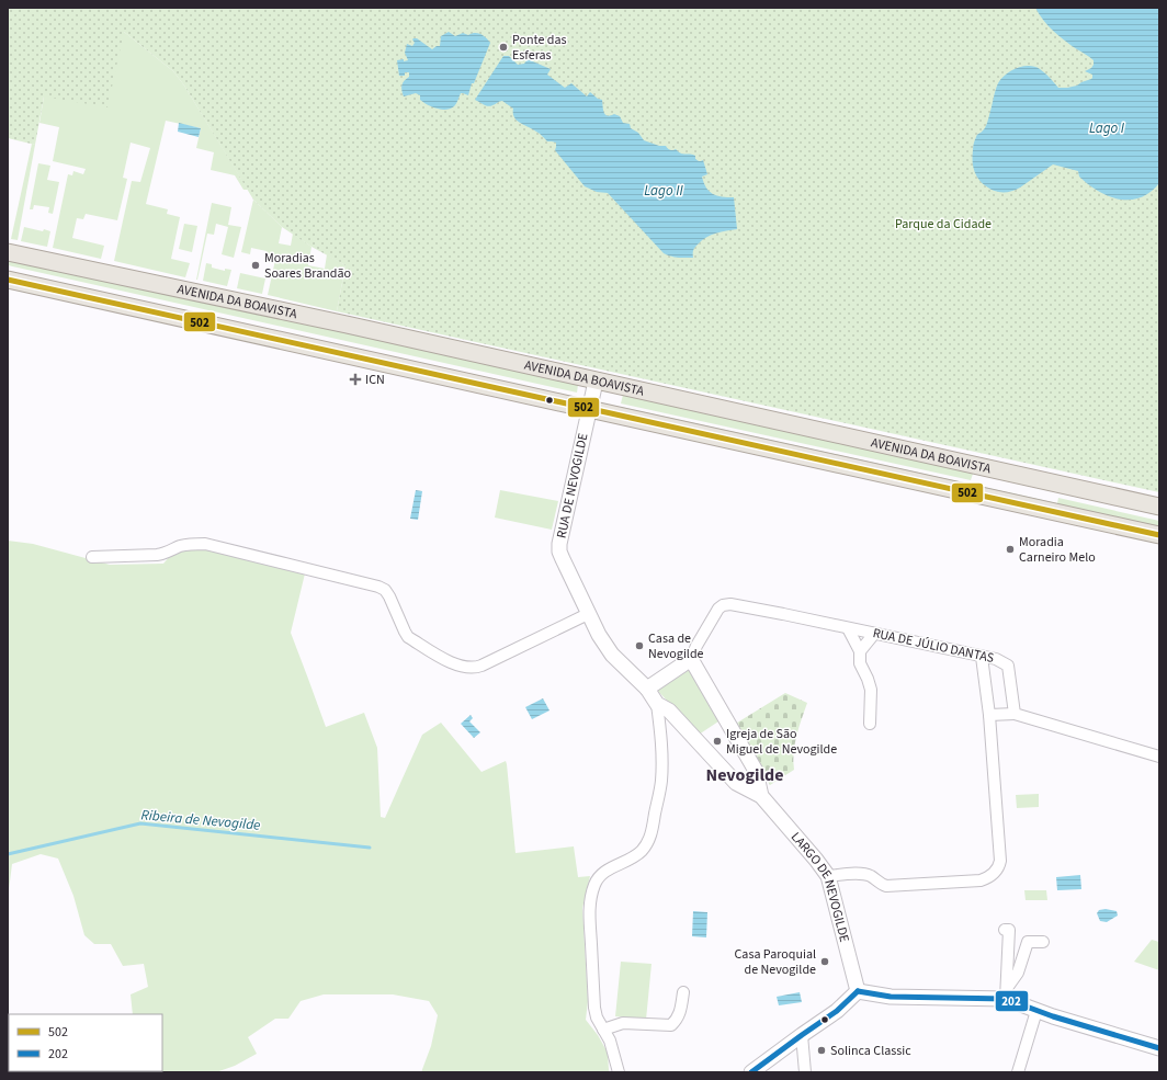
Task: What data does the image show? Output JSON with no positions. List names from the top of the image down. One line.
{"streets":{"main road":["AVENIDA DA BOAVISTA"],"street":["RUA DE NEVOGILDE","RUA DE JÚLIO DANTAS","LARGO DE NEVOGILDE"]},"crossings":[["AVENIDA DA BOAVISTA","RUA DE NEVOGILDE"],["RUA DE NEVOGILDE","LARGO DE NEVOGILDE"],["RUA DE JÚLIO DANTAS","LARGO DE NEVOGILDE"]],"districts":["Nevogilde"],"water":["Lago I","Lago II","Ribeira de Nevogilde"],"parks":["Parque da Cidade"],"places":{"other":["Ponte das Esferas","Moradias Soares Brandão","Moradia Carneiro Melo","Casa de Nevogilde","Igreja de São Miguel de Nevogilde","Casa Paroquial de Nevogilde","Solinca Classic"],"health":["ICN"]},"lines":["transit line 502","transit line 202"],"legend":["502","202"]}
